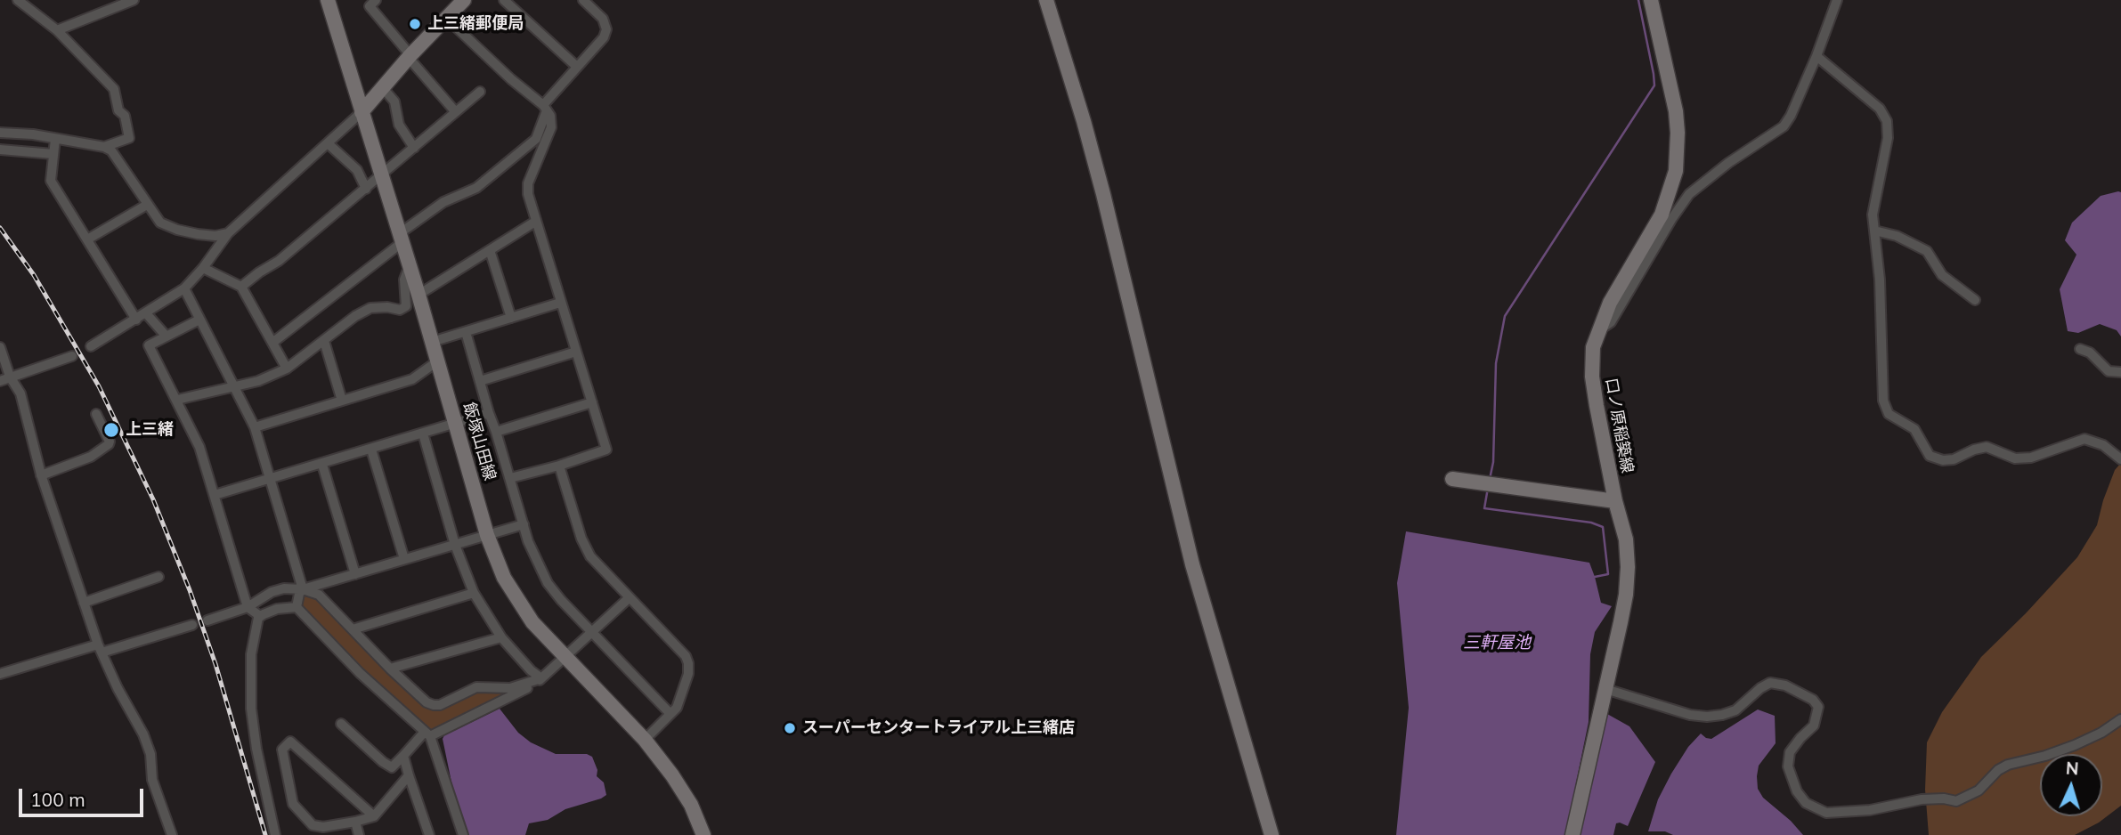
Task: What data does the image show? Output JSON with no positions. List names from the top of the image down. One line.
{"streets":{"main road":["口ノ原稲築線","飯塚山田線"]},"water":["三軒屋池"],"places":["上三緒郵便局","上三緒","スーパーセンタートライアル上三緒店"],"scale_bar":"100 m","north":"top"}
